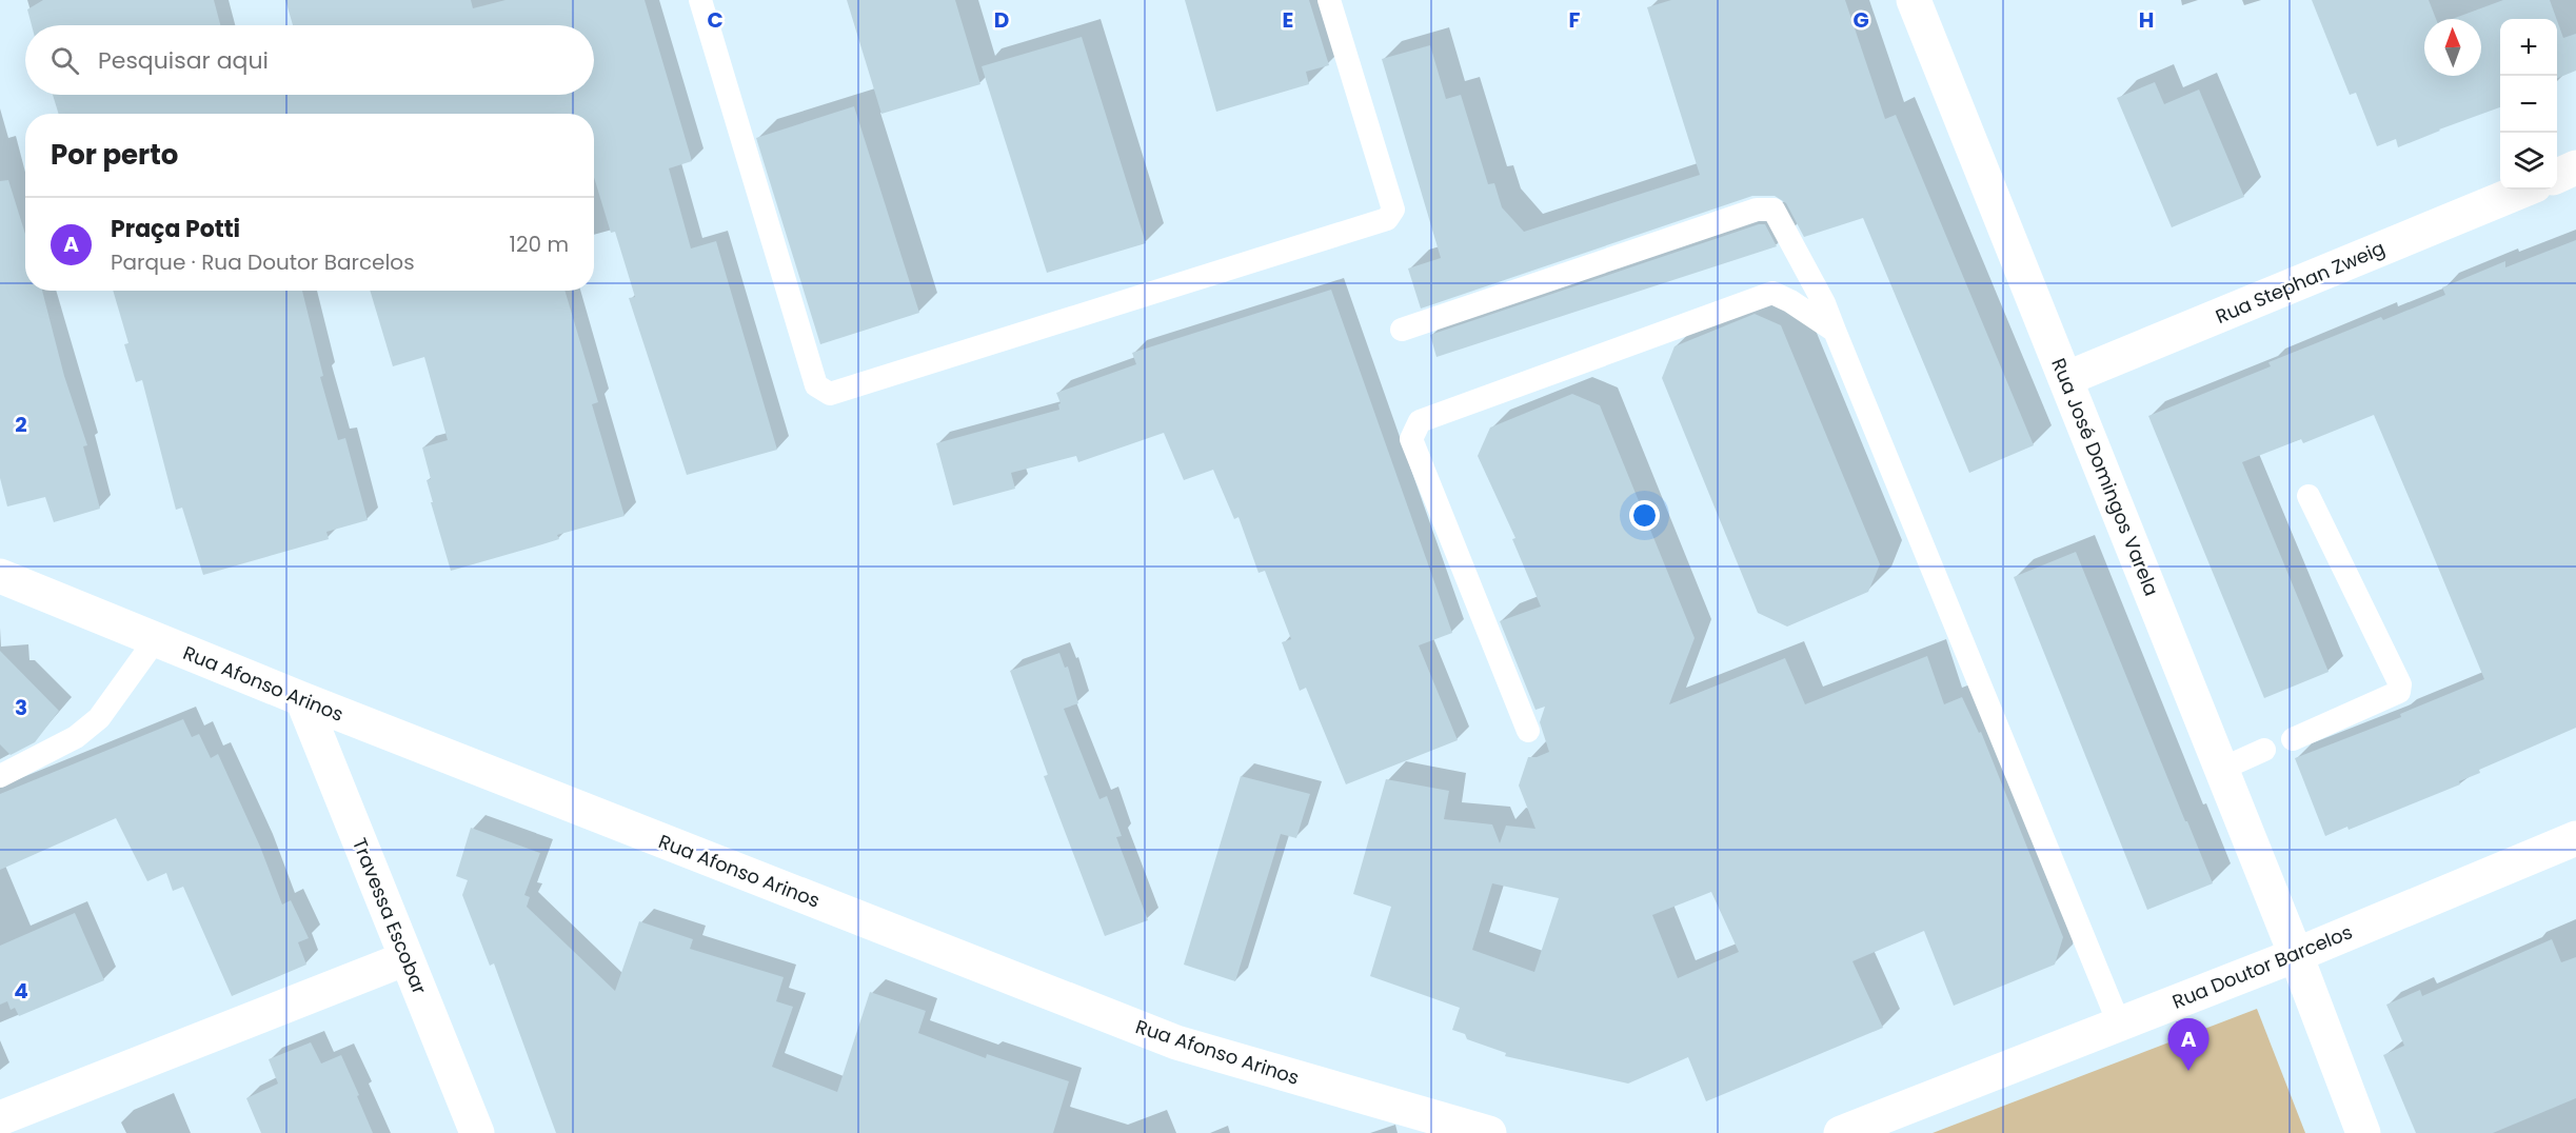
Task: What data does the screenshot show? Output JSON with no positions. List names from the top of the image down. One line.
{"streets":{"street":["Rua Stephan Zweig","Rua José Domingos Varela","Rua Afonso Arinos","Travessa Escobar","Rua Doutor Barcelos"]},"crossings":[["Rua Stephan Zweig","Rua José Domingos Varela"],["Rua José Domingos Varela","Rua Doutor Barcelos"],["Rua Afonso Arinos","Travessa Escobar"]],"north":"top","page":{"map_buttons":["+","−"],"search":"Pesquisar aqui","heading":"Por perto","list":[{"mark":"A","name":"Praça Potti","note":"Parque · Rua Doutor Barcelos","value":"120 m"}],"pins":"A"},"grid":{"columns":["C","D","E","F","G","H"],"rows":["2","3","4"]}}
